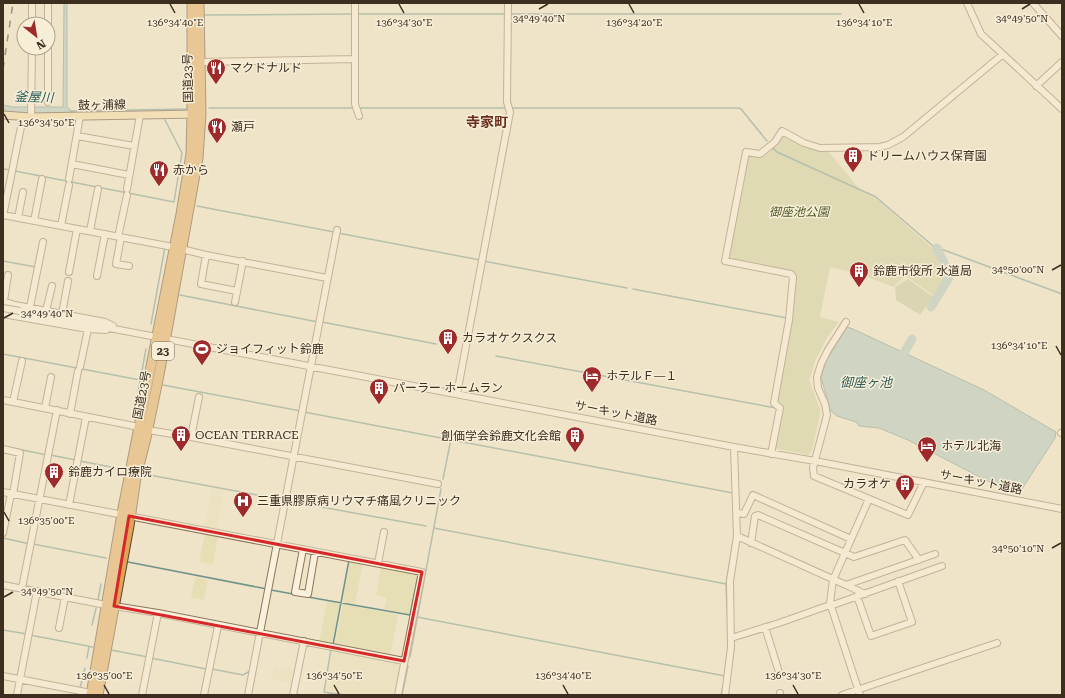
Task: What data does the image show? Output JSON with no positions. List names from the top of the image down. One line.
{"streets":{"highway":["国道23号","23"],"main road":["鼓ヶ浦線"],"street":["サーキット道路"]},"crossings":[["国道23号","鼓ヶ浦線"],["国道23号","サーキット道路"]],"districts":["寺家町"],"water":["釜屋川","御座ヶ池"],"parks":["御座池公園"],"places":{"restaurant":["マクドナルド","瀬戸","赤から"],"building":["ドリームハウス保育園","鈴鹿市役所 水道局","カラオケクスクス","パーラー ホームラン","OCEAN TERRACE","創価学会鈴鹿文化会館","鈴鹿カイロ療院","カラオケ"],"sports":["ジョイフィット鈴鹿"],"hotel":["ホテルＦ―１","ホテル北海"],"hospital":["三重県膠原病リウマチ痛風クリニック"]},"north":"bottom right","coordinates":["34°49'40\"N","34°49'50\"N","136°34'40\"E","136°34'30\"E","136°34'20\"E","136°34'10\"E","136°34'50\"E","34°50'00\"N","136°35'00\"E","34°50'10\"N"]}
